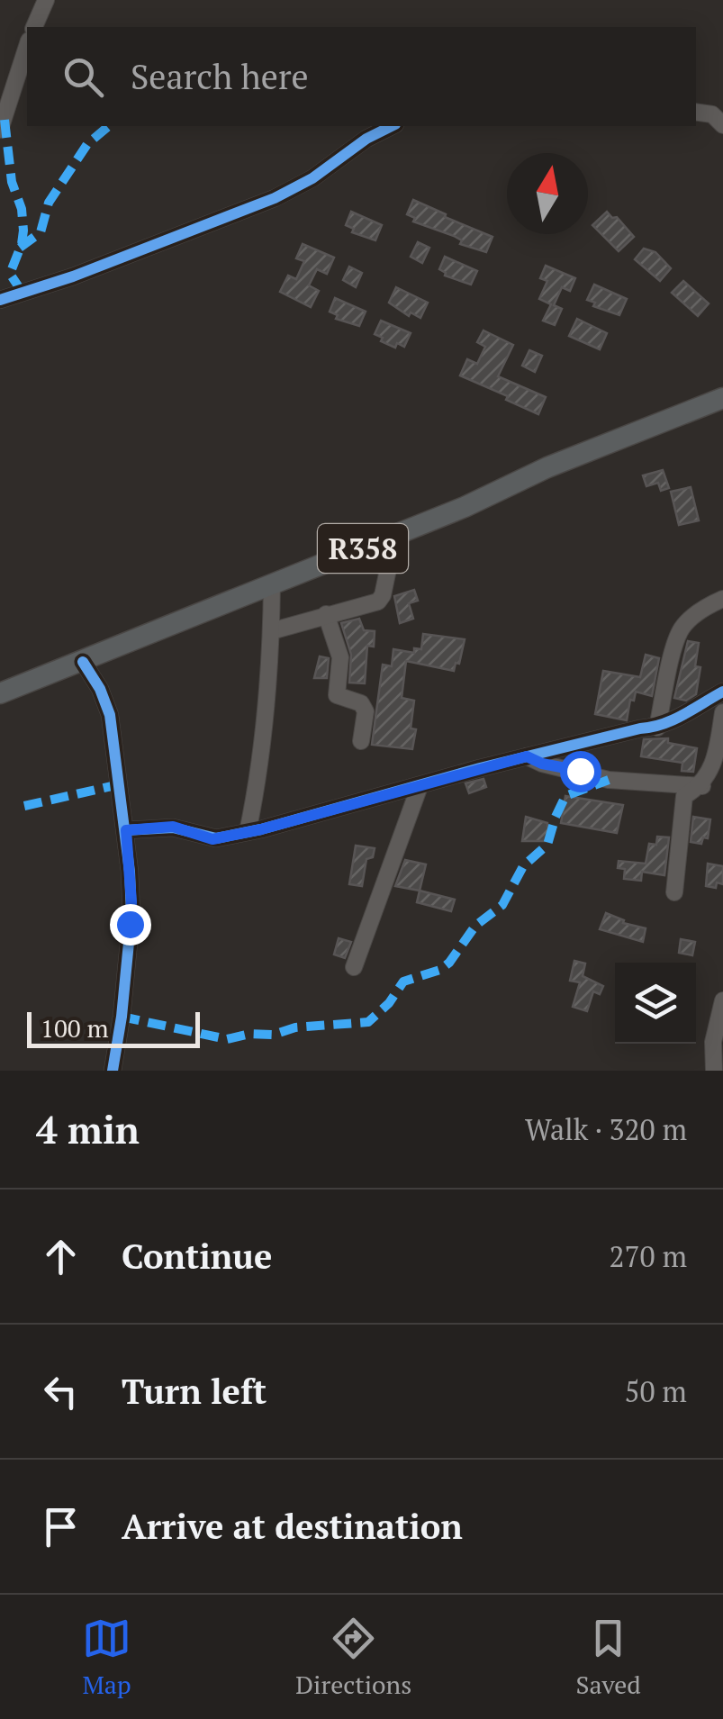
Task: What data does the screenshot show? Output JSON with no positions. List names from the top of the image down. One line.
{"streets":{"main road":["R358"]},"scale_bar":"100 m","north":"top","page":{"search":"Search here","scale":"100 m","heading":["4 min","Walk · 320 m"],"list":[["Continue","270 m"],["Turn left","50 m"],"Arrive at destination"],"nav":["Map","Directions","Saved"]}}
